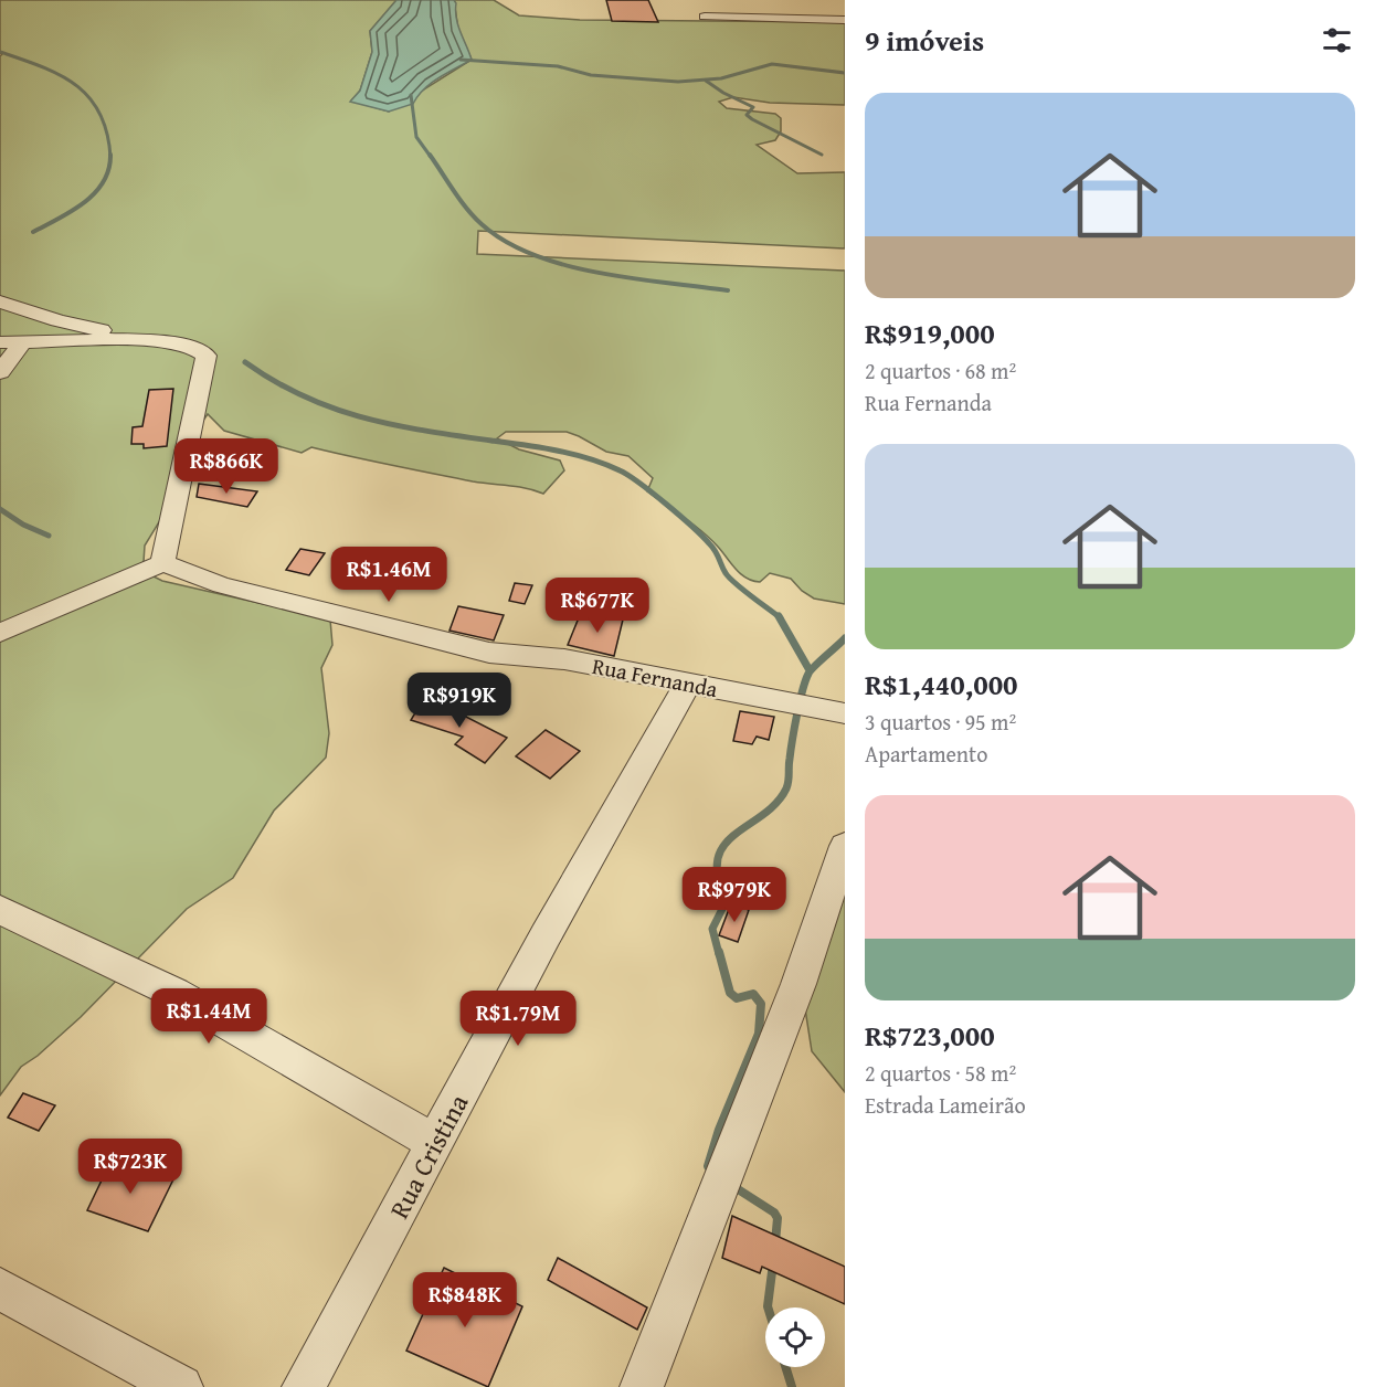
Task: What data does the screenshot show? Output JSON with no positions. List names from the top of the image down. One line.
{"streets":{"street":["Rua Fernanda","Rua Cristina"]},"crossings":[["Rua Fernanda","Rua Cristina"]],"page":{"heading":"9 imóveis","list":[{"name":"R$919,000","note":"2 quartos · 68 m² · Rua Fernanda"},{"name":"R$1,440,000","note":"3 quartos · 95 m² · Apartamento"},{"name":"R$723,000","note":"2 quartos · 58 m² · Estrada Lameirão"}],"price":["R$866K","R$1.46M","R$677K","R$919K","R$979K","R$1.44M","R$1.79M","R$723K","R$848K"]}}
